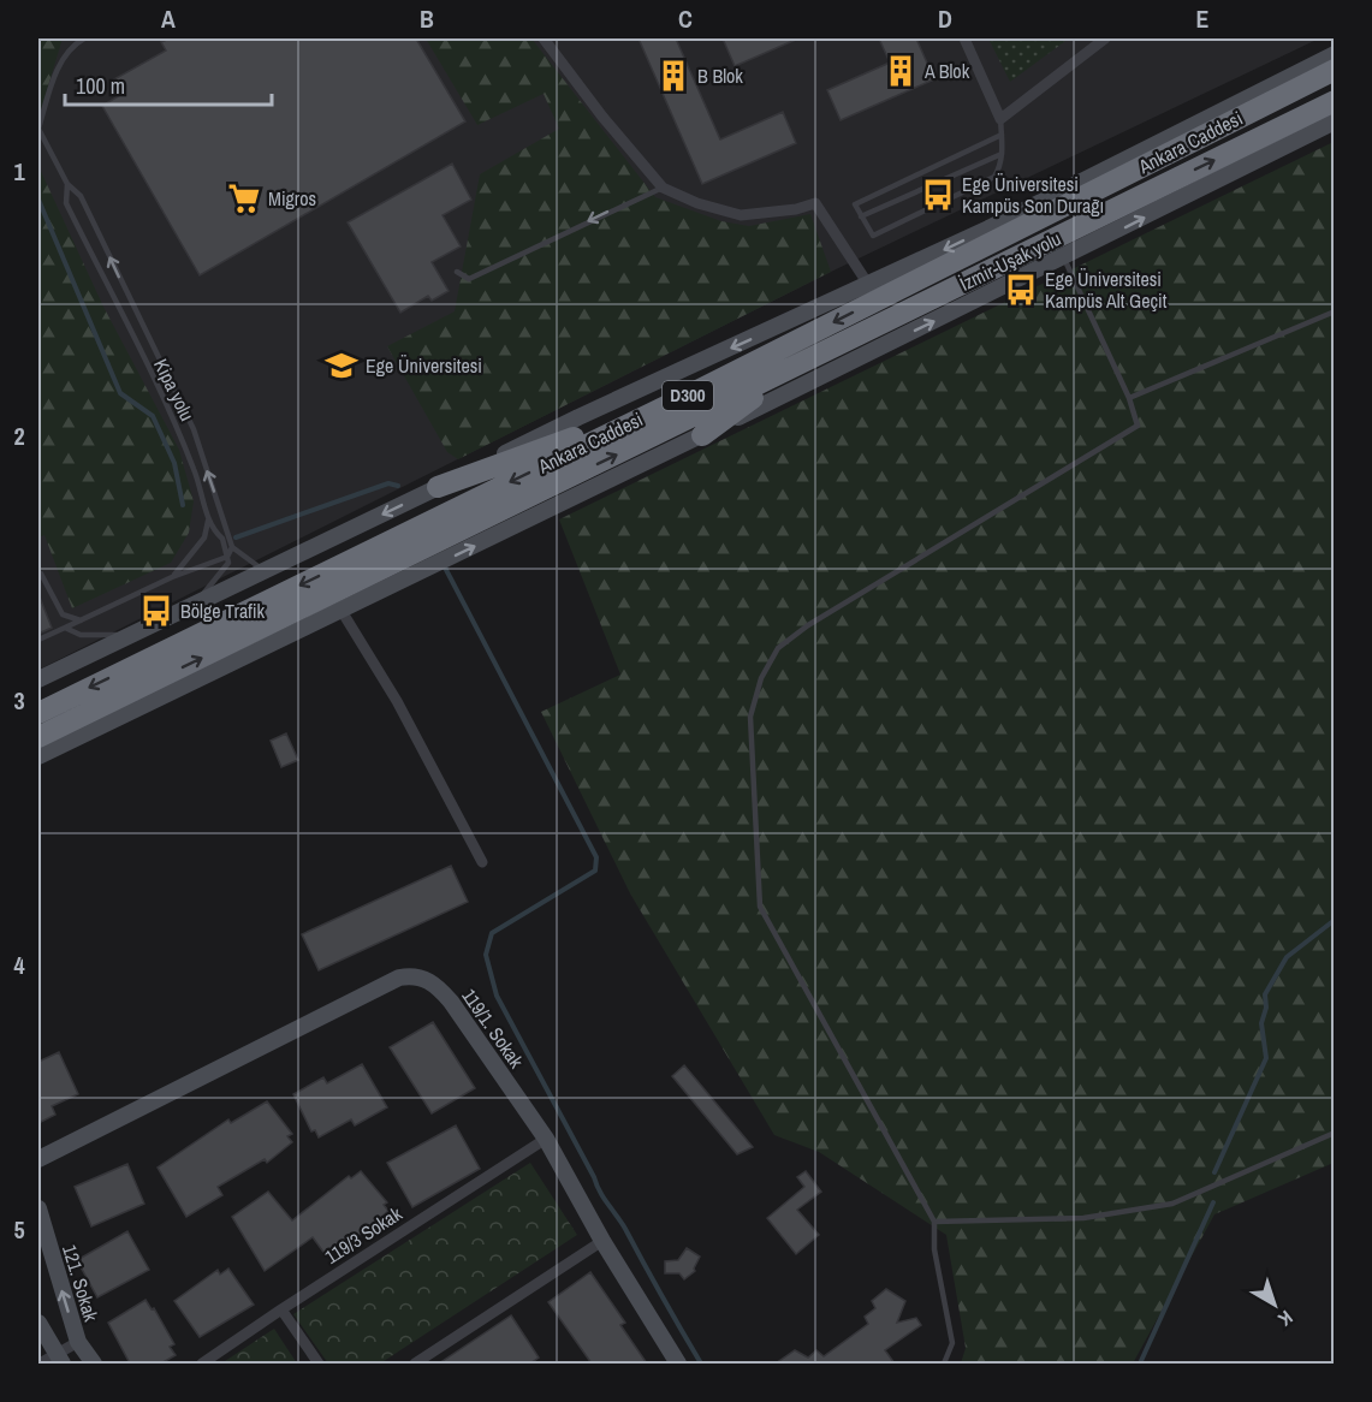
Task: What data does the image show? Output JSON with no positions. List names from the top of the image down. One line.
{"streets":{"highway":["Ankara Caddesi","İzmir-Uşak yolu","D300"],"main road":["119/1. Sokak","121. Sokak"],"street":["119/3 Sokak"],"lane":["Kipa yolu"]},"crossings":[["Ankara Caddesi","İzmir-Uşak yolu"],["119/1. Sokak","119/3 Sokak"]],"one_way":["İzmir-Uşak yolu","121. Sokak"],"places":{"building":["A Blok","B Blok"],"bus stop":["Ege Üniversitesi Kampüs Son Durağı","Ege Üniversitesi Kampüs Alt Geçit","Bölge Trafik"],"supermarket":["Migros"],"school or university":["Ege Üniversitesi"]},"scale_bar":"100 m","north":"bottom right","grid":{"columns":["A","B","C","D","E"],"rows":["1","2","3","4","5"]}}
